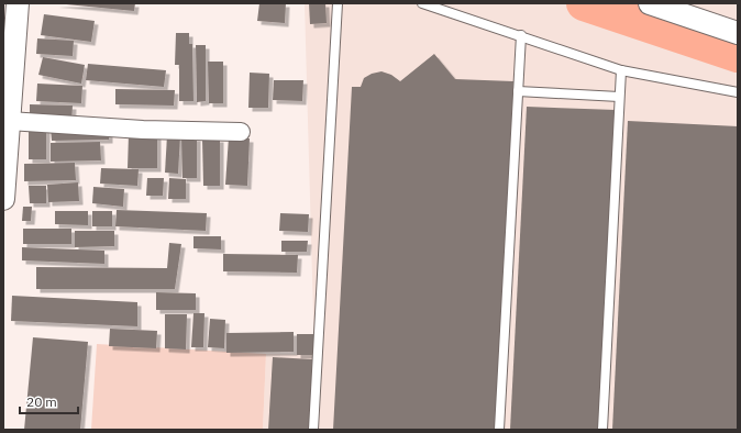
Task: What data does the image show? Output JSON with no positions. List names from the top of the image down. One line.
{"scale_bar":"20 m"}
